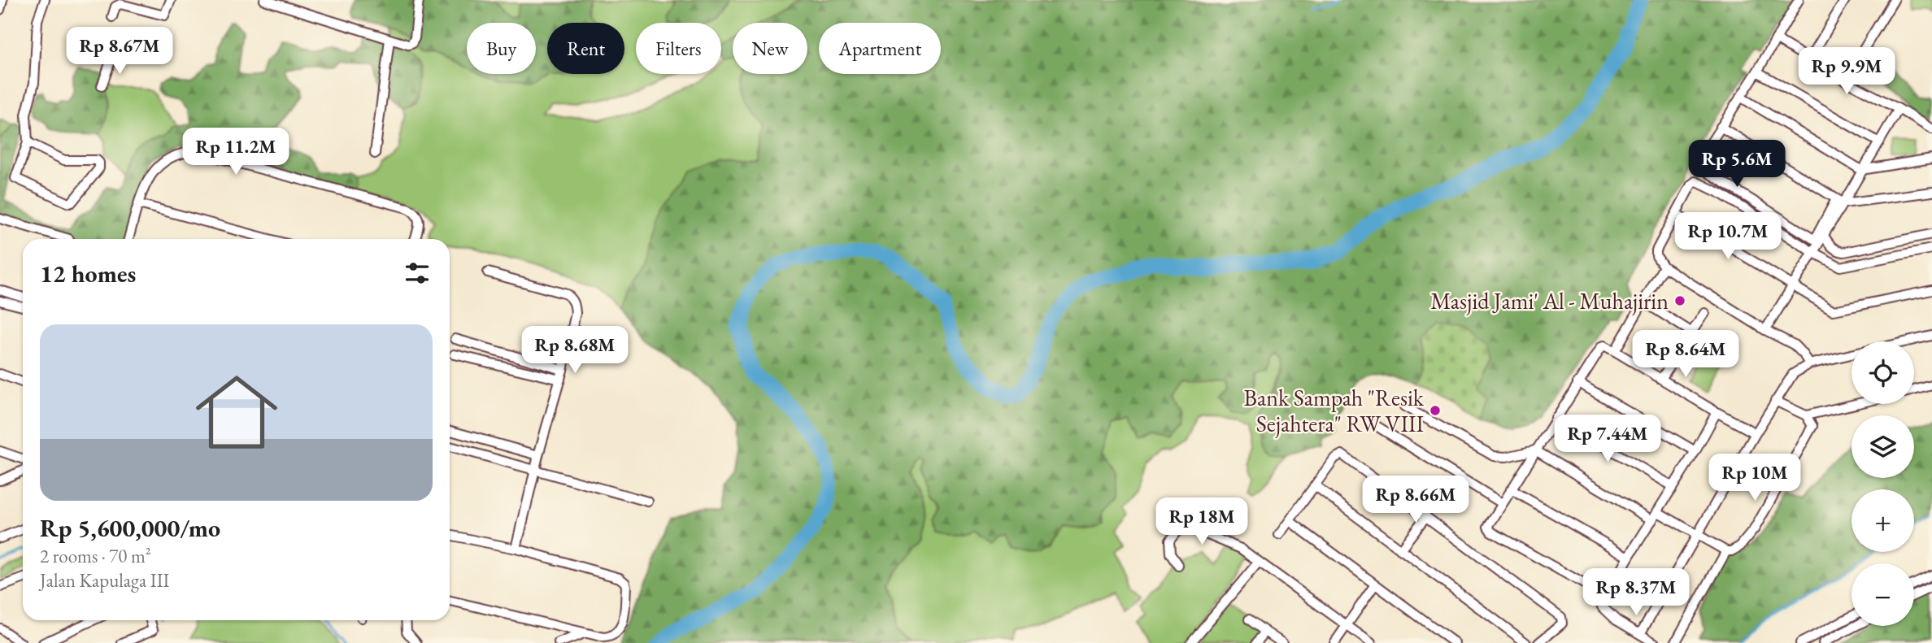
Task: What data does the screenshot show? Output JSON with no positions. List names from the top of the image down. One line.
{"places":["Masjid Jami' Al - Muhajirin","Bank Sampah \"Resik Sejahtera\" RW VIII"],"page":{"chip":["Buy","Rent","Filters","New","Apartment"],"price":["Rp 8.67M","Rp 9.9M","Rp 11.2M","Rp 5.6M","Rp 10.7M","Rp 8.68M","Rp 8.64M","Rp 7.44M","Rp 10M","Rp 8.66M","Rp 18M","Rp 8.37M"],"heading":"12 homes","list":[{"name":"Rp 5,600,000/mo","note":"2 rooms · 70 m² · Jalan Kapulaga III"}],"map_buttons":["+","−"]}}
